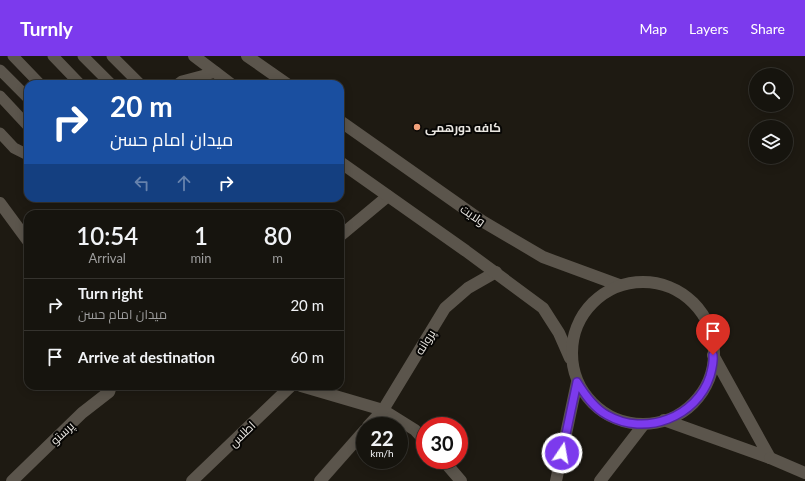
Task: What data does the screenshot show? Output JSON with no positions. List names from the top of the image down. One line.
{"streets":{"street":["ولایت","پروانه","پرستو","اطلس"]},"places":["کافه دورهمی"],"page":{"header":"Turnly","nav":["Map","Layers","Share"],"turn":["20 m","میدان امام حسن"],"eta":["10:54","Arrival","1","min","80","m"],"list":[{"name":"Turn right","note":"میدان امام حسن","value":"20 m"},{"name":"Arrive at destination","value":"60 m"}],"speed":"22 km/h","limit":"30"}}
